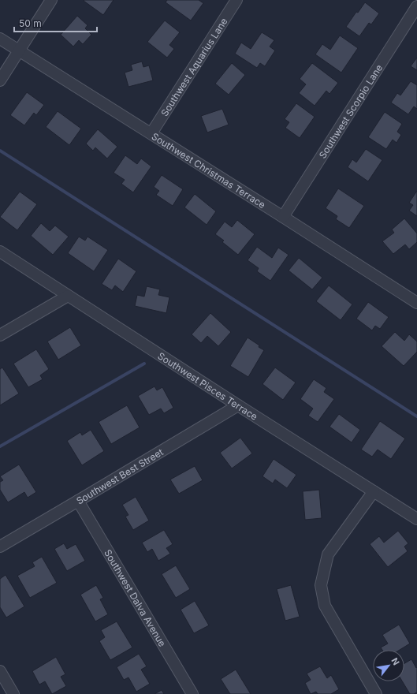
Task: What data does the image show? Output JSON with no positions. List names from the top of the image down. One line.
{"streets":{"street":["Southwest Aquarius Lane","Southwest Scorpio Lane","Southwest Christmas Terrace","Southwest Pisces Terrace","Southwest Best Street","Southwest Dalva Avenue"]},"crossings":[["Southwest Aquarius Lane","Southwest Christmas Terrace"],["Southwest Scorpio Lane","Southwest Christmas Terrace"],["Southwest Pisces Terrace","Southwest Best Street"],["Southwest Best Street","Southwest Dalva Avenue"]],"scale_bar":"50 m","north":"top right"}
